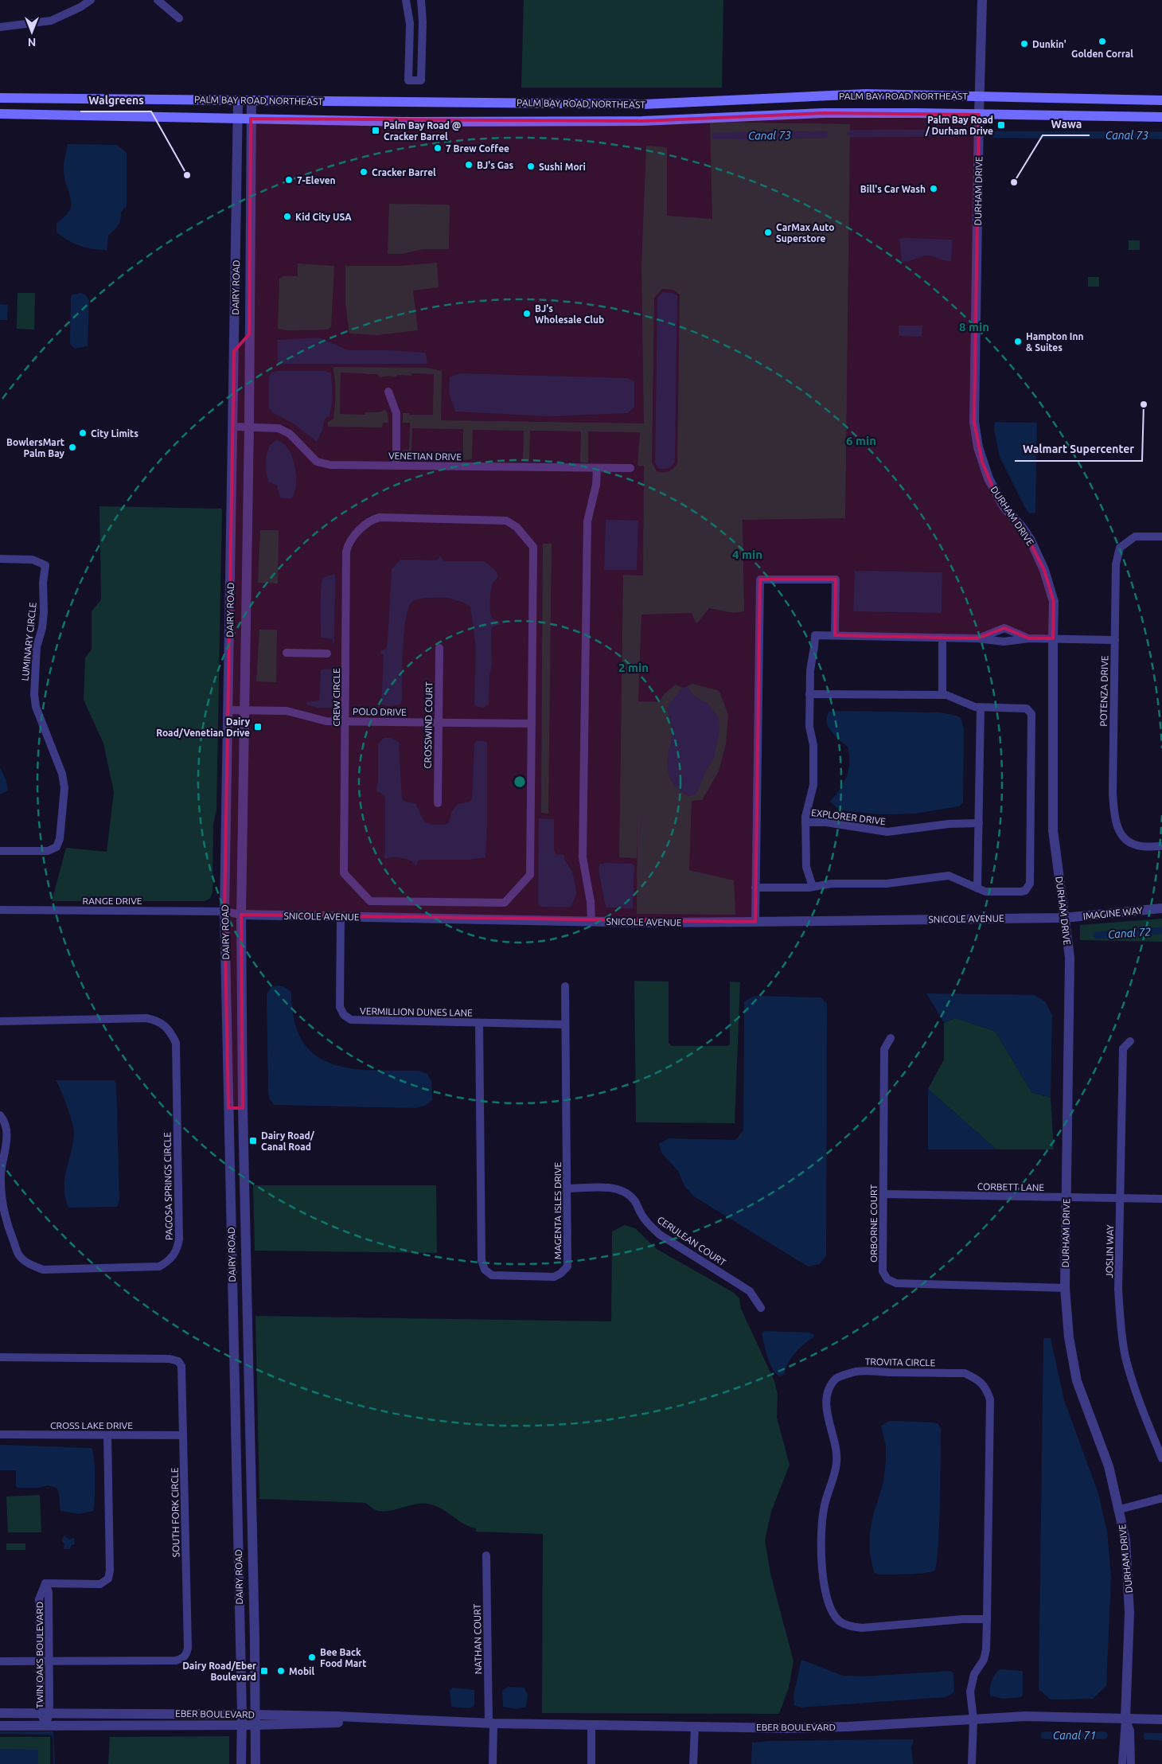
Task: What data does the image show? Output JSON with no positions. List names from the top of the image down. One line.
{"streets":{"main road":["PALM BAY ROAD NORTHEAST"],"street":["DURHAM DRIVE","DAIRY ROAD","VENETIAN DRIVE","LUMINARY CIRCLE","POTENZA DRIVE","CREW CIRCLE","POLO DRIVE","CROSSWIND COURT","EXPLORER DRIVE","RANGE DRIVE","IMAGINE WAY","SNICOLE AVENUE","VERMILLION DUNES LANE","PAGOSA SPRINGS CIRCLE","CORBETT LANE","MAGENTA ISLES DRIVE","ORBORNE COURT","CERULEAN COURT","JOSLIN WAY","TROVITA CIRCLE","CROSS LAKE DRIVE","SOUTH FORK CIRCLE","NATHAN COURT","TWIN OAKS BOULEVARD","EBER BOULEVARD"]},"crossings":[["PALM BAY ROAD NORTHEAST","DURHAM DRIVE"],["PALM BAY ROAD NORTHEAST","DAIRY ROAD"],["DURHAM DRIVE","IMAGINE WAY"],["DURHAM DRIVE","SNICOLE AVENUE"],["DURHAM DRIVE","CORBETT LANE"],["DURHAM DRIVE","ORBORNE COURT"],["DURHAM DRIVE","EBER BOULEVARD"],["DAIRY ROAD","VENETIAN DRIVE"],["DAIRY ROAD","POLO DRIVE"],["DAIRY ROAD","RANGE DRIVE"],["DAIRY ROAD","SNICOLE AVENUE"],["DAIRY ROAD","EBER BOULEVARD"],["CREW CIRCLE","POLO DRIVE"],["POLO DRIVE","CROSSWIND COURT"],["RANGE DRIVE","SNICOLE AVENUE"],["IMAGINE WAY","SNICOLE AVENUE"],["SNICOLE AVENUE","VERMILLION DUNES LANE"],["VERMILLION DUNES LANE","MAGENTA ISLES DRIVE"],["CORBETT LANE","ORBORNE COURT"],["CORBETT LANE","JOSLIN WAY"],["MAGENTA ISLES DRIVE","CERULEAN COURT"],["TROVITA CIRCLE","EBER BOULEVARD"],["CROSS LAKE DRIVE","SOUTH FORK CIRCLE"],["SOUTH FORK CIRCLE","TWIN OAKS BOULEVARD"],["NATHAN COURT","EBER BOULEVARD"],["TWIN OAKS BOULEVARD","EBER BOULEVARD"]],"water":["Canal 73","Canal 72","Canal 71"],"places":{"other":["Golden Corral","Dunkin'","7 Brew Coffee","BJ's Gas","Sushi Mori","Cracker Barrel","Walgreens","7-Eleven","Wawa","Bill's Car Wash","Kid City USA","CarMax Auto Superstore","BJ's Wholesale Club","Hampton Inn & Suites","Walmart Supercenter","City Limits","BowlersMart Palm Bay","Bee Back Food Mart","Mobil"],"transit":["Palm Bay Road / Durham Drive","Palm Bay Road @ Cracker Barrel","Dairy Road/Venetian Drive","Dairy Road/ Canal Road","Dairy Road/Eber Boulevard"]},"north":"bottom","rings":["8 min","6 min","4 min","2 min"]}
